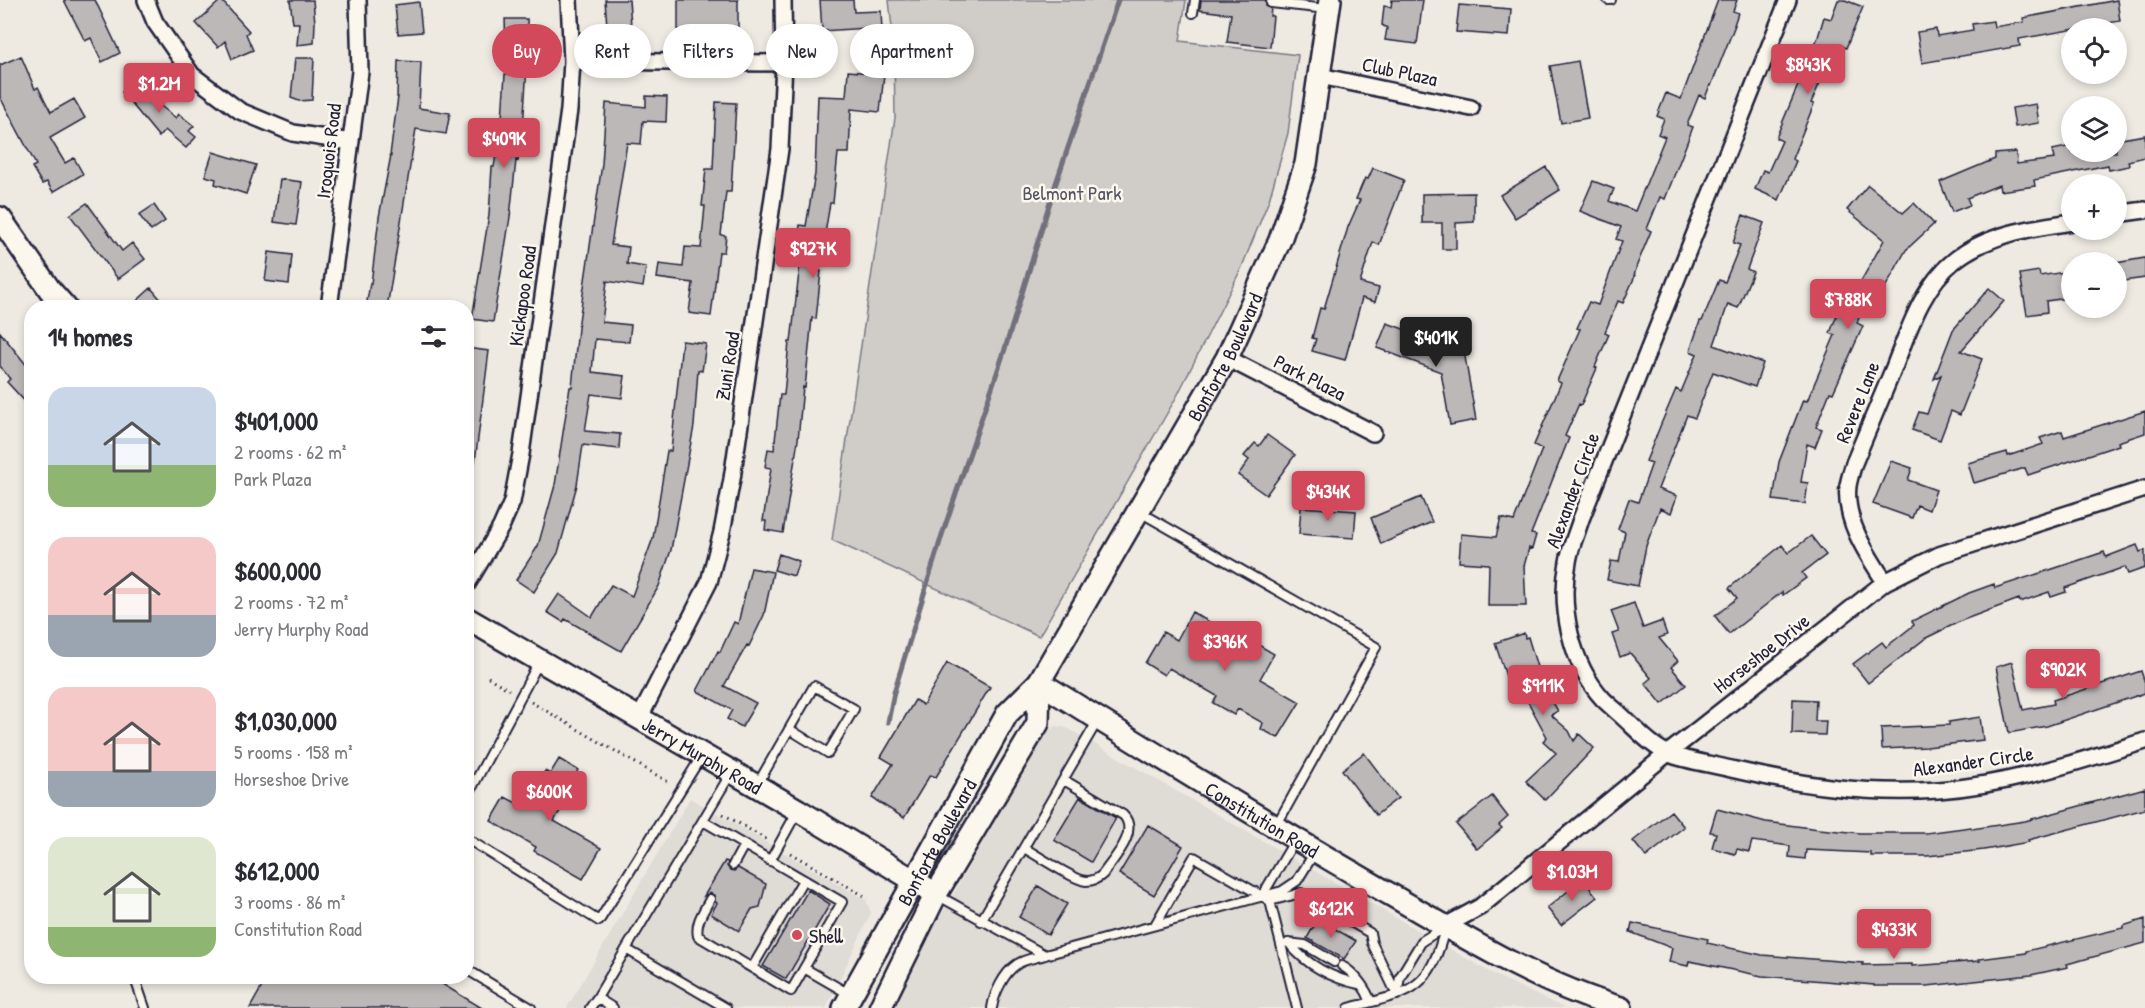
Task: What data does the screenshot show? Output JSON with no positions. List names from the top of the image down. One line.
{"streets":{"main road":["Bonforte Boulevard","Jerry Murphy Road","Constitution Road"],"street":["Club Plaza","Iroquois Road","Kickapoo Road","Zuni Road","Park Plaza","Revere Lane","Alexander Circle","Horseshoe Drive"]},"crossings":[["Club Plaza","Bonforte Boulevard"],["Bonforte Boulevard","Park Plaza"],["Bonforte Boulevard","Jerry Murphy Road"],["Bonforte Boulevard","Constitution Road"],["Zuni Road","Jerry Murphy Road"],["Revere Lane","Horseshoe Drive"],["Alexander Circle","Horseshoe Drive"],["Horseshoe Drive","Constitution Road"]],"parks":["Belmont Park"],"places":["Shell"],"page":{"map_buttons":["+","−"],"chip":["Buy","Rent","Filters","New","Apartment"],"price":["$843K","$1.2M","$409K","$927K","$788K","$401K","$434K","$396K","$902K","$911K","$600K","$1.03M","$612K","$433K"],"heading":"14 homes","list":[{"name":"$401,000","note":"2 rooms · 62 m² · Park Plaza"},{"name":"$600,000","note":"2 rooms · 72 m² · Jerry Murphy Road"},{"name":"$1,030,000","note":"5 rooms · 158 m² · Horseshoe Drive"},{"name":"$612,000","note":"3 rooms · 86 m² · Constitution Road"}]}}
